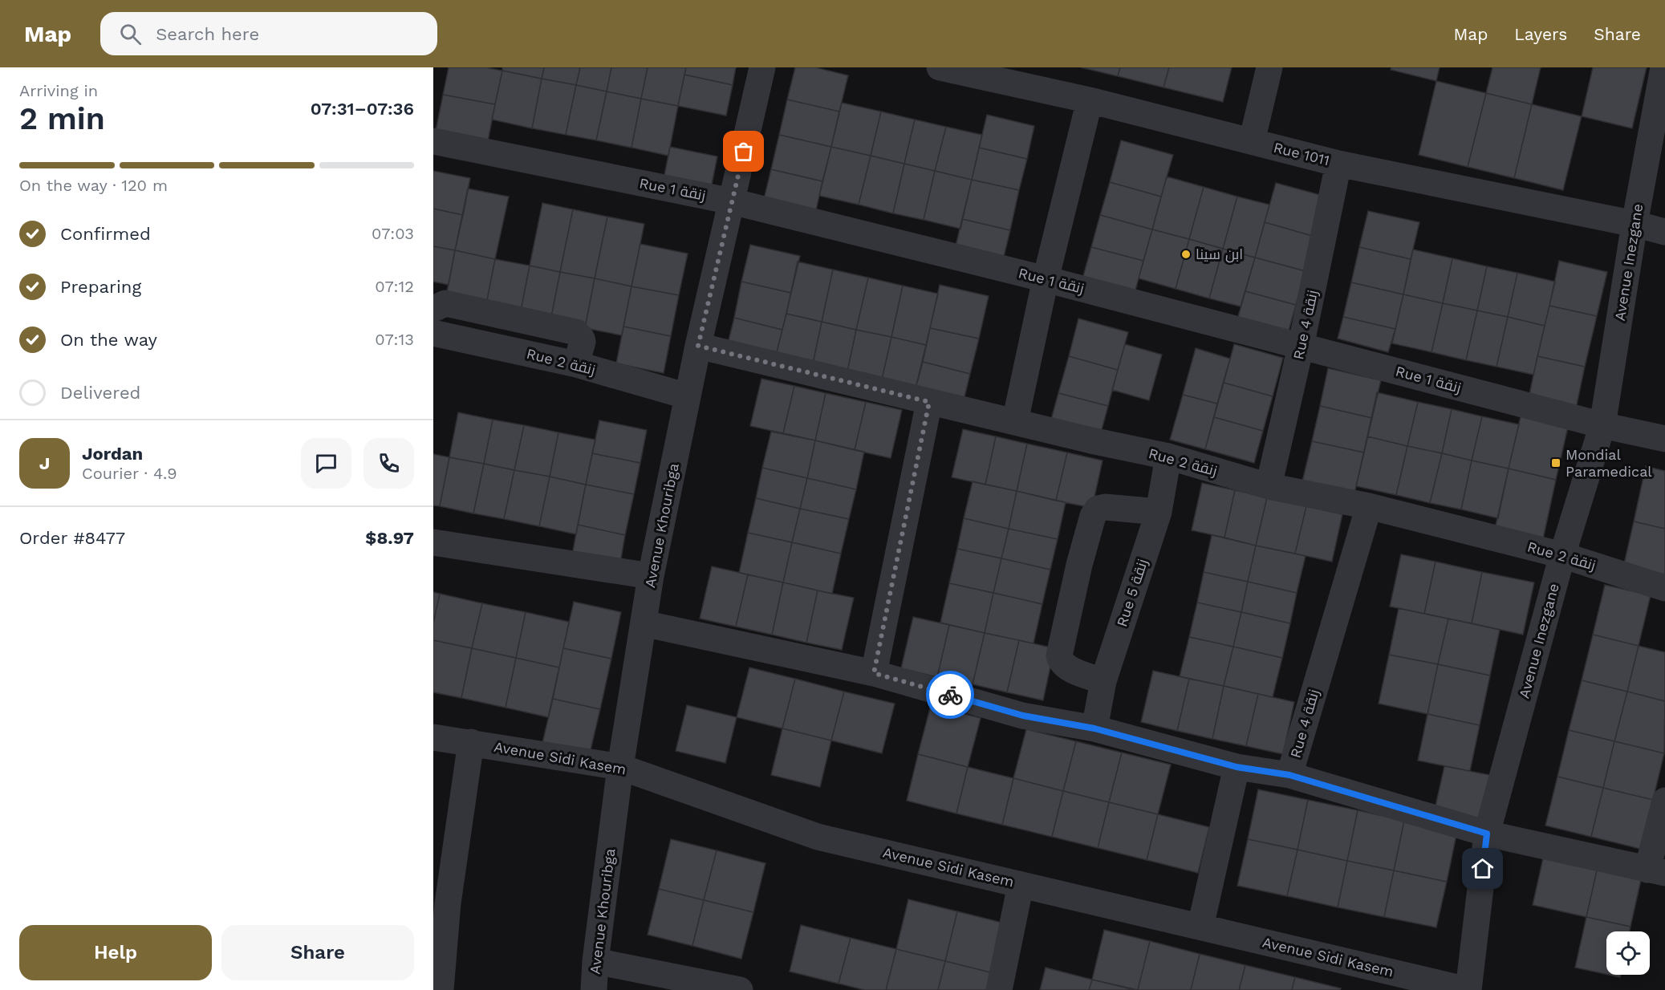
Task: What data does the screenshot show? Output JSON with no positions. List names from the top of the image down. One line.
{"streets":{"street":["Rue 1011","Rue 1 زنقة","Avenue Inezgane","Rue 4 زنقة","Rue 2 زنقة","Avenue Khouribga","Rue 5 زنقة","Avenue Sidi Kasem"]},"crossings":[["Rue 1011","Avenue Inezgane"],["Rue 1011","Rue 4 زنقة"],["Rue 1 زنقة","Avenue Inezgane"],["Rue 1 زنقة","Rue 4 زنقة"],["Rue 1 زنقة","Avenue Khouribga"],["Avenue Inezgane","Rue 2 زنقة"],["Avenue Inezgane","Avenue Sidi Kasem"],["Rue 4 زنقة","Rue 2 زنقة"],["Rue 2 زنقة","Avenue Khouribga"],["Rue 2 زنقة","Rue 5 زنقة"],["Avenue Khouribga","Avenue Sidi Kasem"]],"places":{"other":["ابن سينا"],"transit":["Mondial Paramedical"]},"page":{"header":"Map","search":"Search here","nav":["Map","Layers","Share"],"heading":["2 min","Arriving in","07:31–07:36"],"panel":["Jordan","Courier · 4.9","Order #8477","$8.97"],"bar":"On the way · 120 m","list":[["Confirmed","07:03"],["Preparing","07:12"],["On the way","07:13"],"Delivered"],"round":"J","buttons":["Help","Share"]}}
